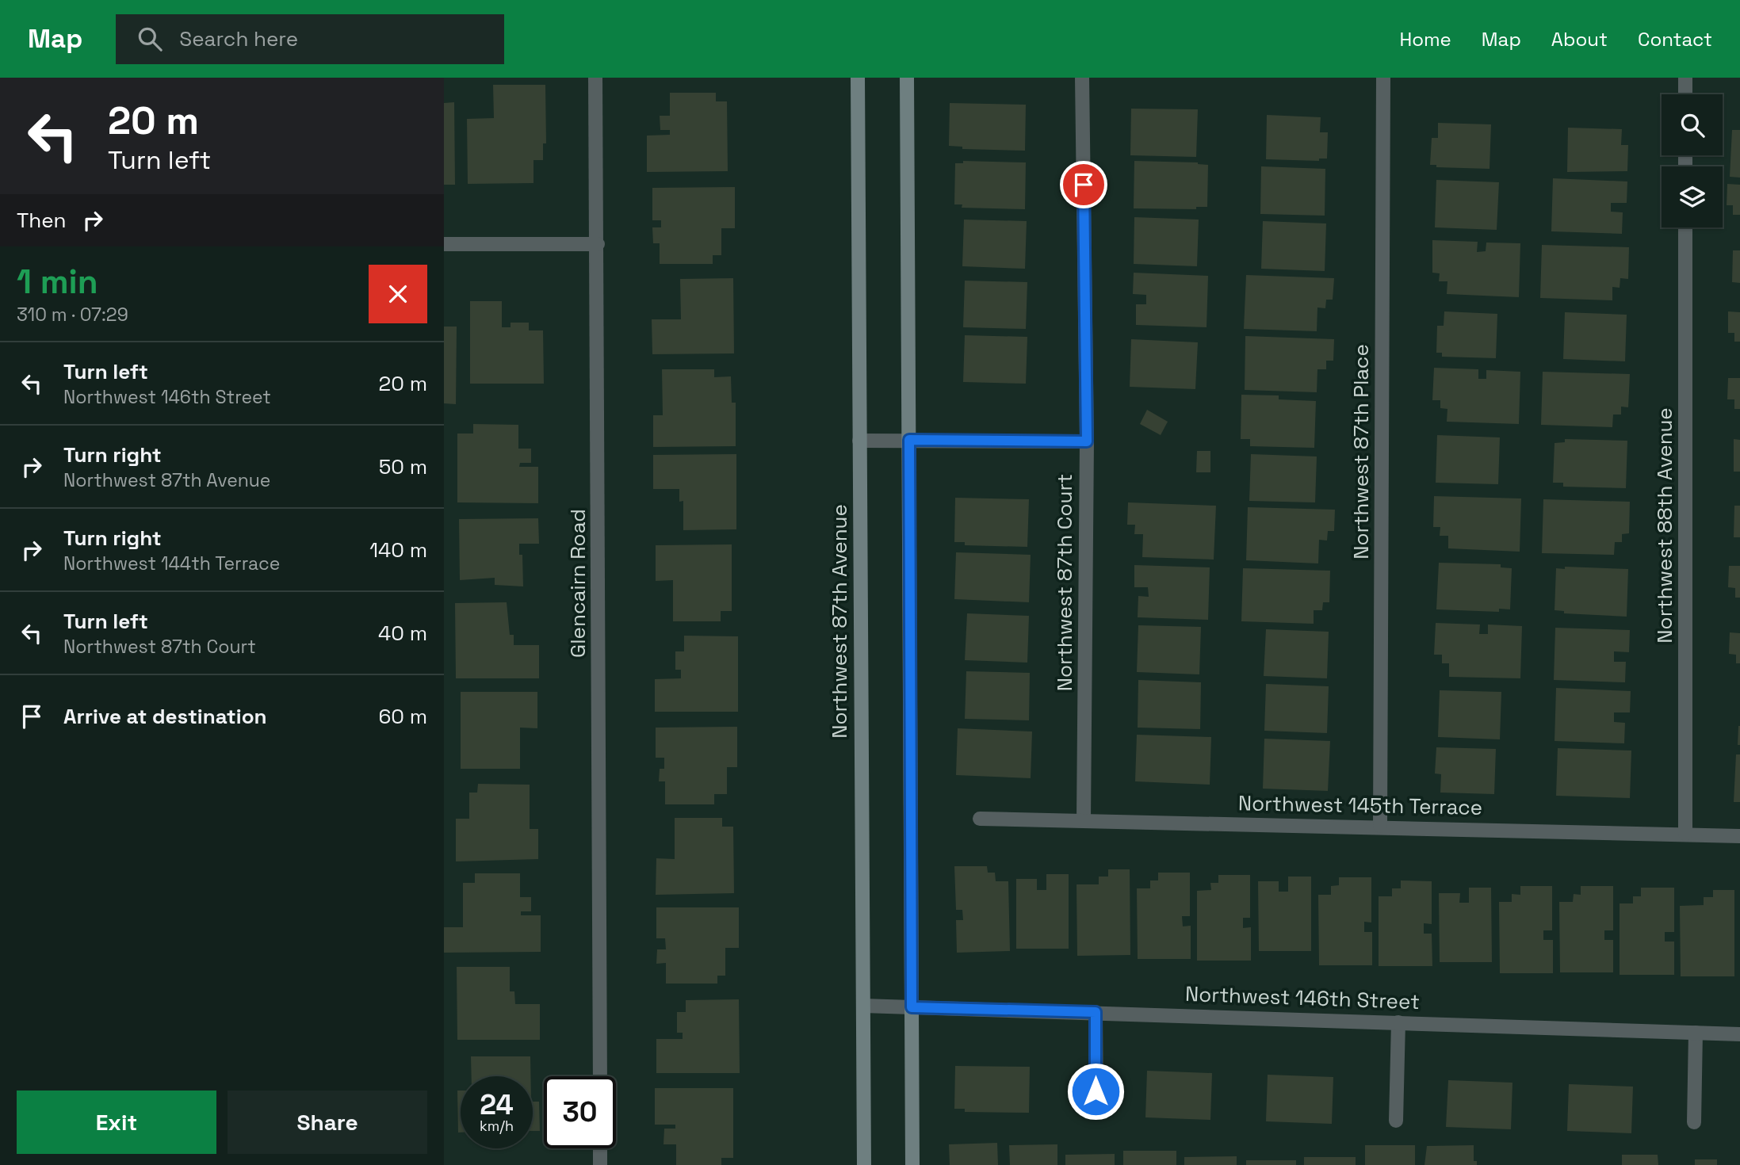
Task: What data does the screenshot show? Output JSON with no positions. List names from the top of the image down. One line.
{"streets":{"main road":["Northwest 87th Avenue"],"street":["Northwest 87th Place","Northwest 88th Avenue","Northwest 87th Court","Glencairn Road","Northwest 145th Terrace","Northwest 146th Street"]},"crossings":[["Northwest 87th Place","Northwest 145th Terrace"],["Northwest 88th Avenue","Northwest 145th Terrace"],["Northwest 87th Court","Northwest 145th Terrace"],["Northwest 87th Avenue","Northwest 146th Street"]],"page":{"header":"Map","search":"Search here","nav":["Home","Map","About","Contact"],"turn":["20 m","Turn left"],"then":"Then","heading":["1 min","310 m · 07:29"],"list":[{"name":"Turn left","note":"Northwest 146th Street","value":"20 m"},{"name":"Turn right","note":"Northwest 87th Avenue","value":"50 m"},{"name":"Turn right","note":"Northwest 144th Terrace","value":"140 m"},{"name":"Turn left","note":"Northwest 87th Court","value":"40 m"},{"name":"Arrive at destination","value":"60 m"}],"speed":"24 km/h","limit":"30","buttons":["Exit","Share"]}}
